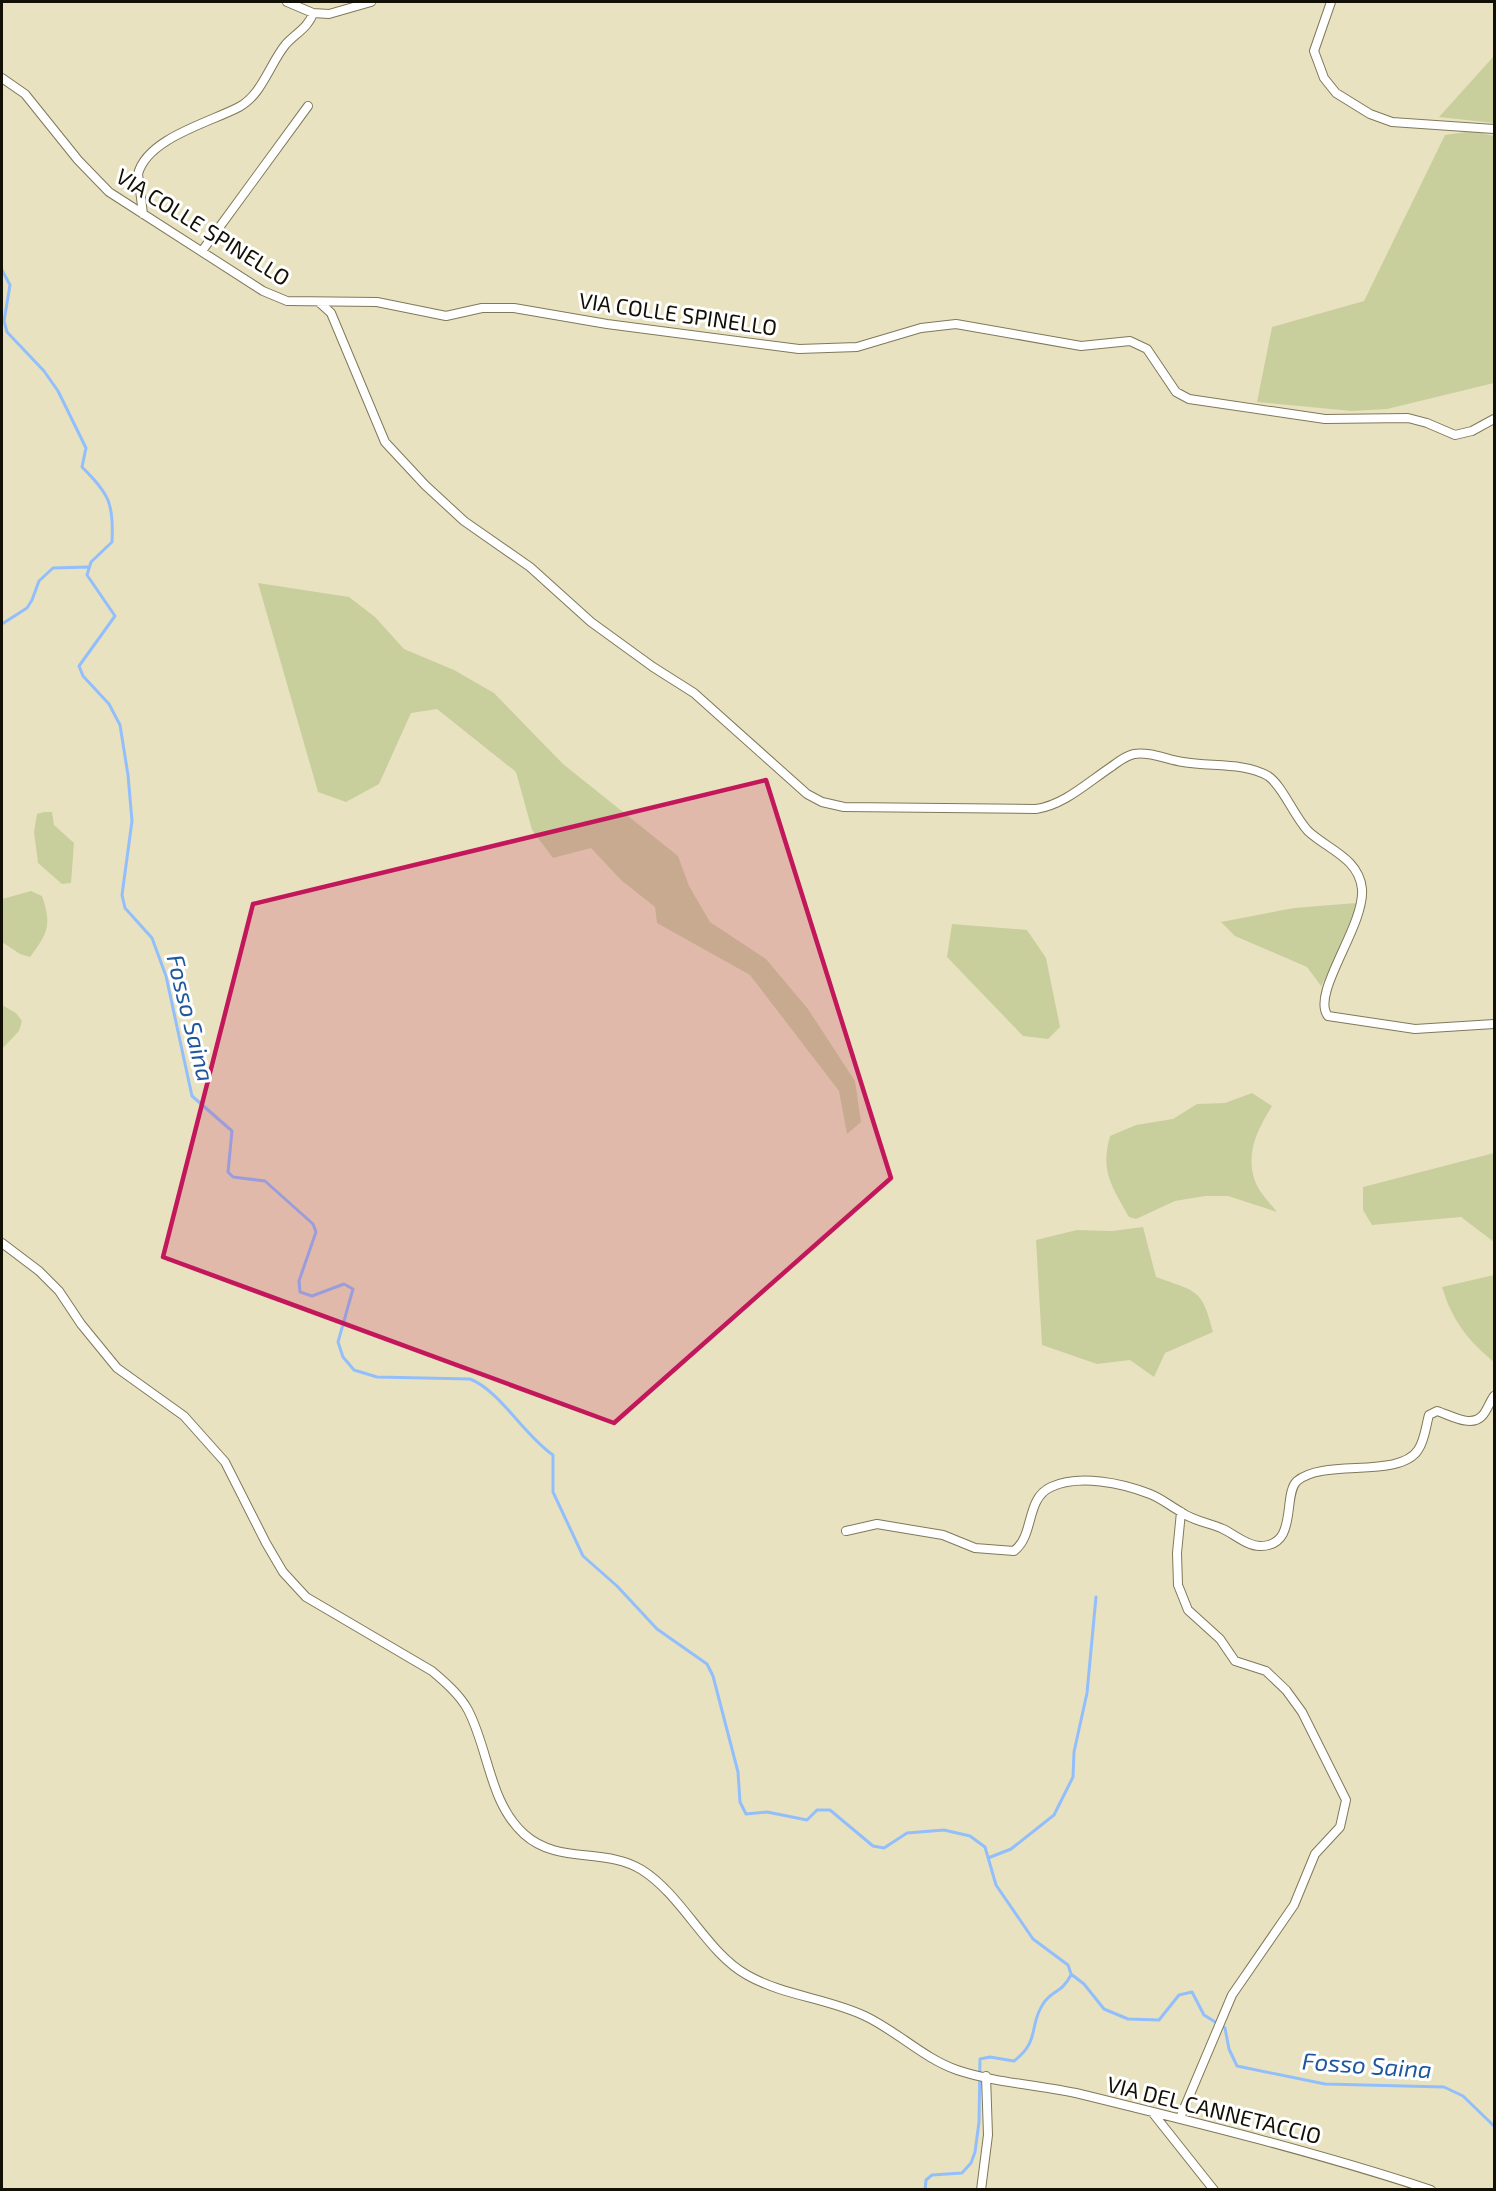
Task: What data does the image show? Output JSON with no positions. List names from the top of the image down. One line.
{"streets":{"street":["VIA COLLE SPINELLO","VIA DEL CANNETACCIO"]},"water":["Fosso Saina"]}
